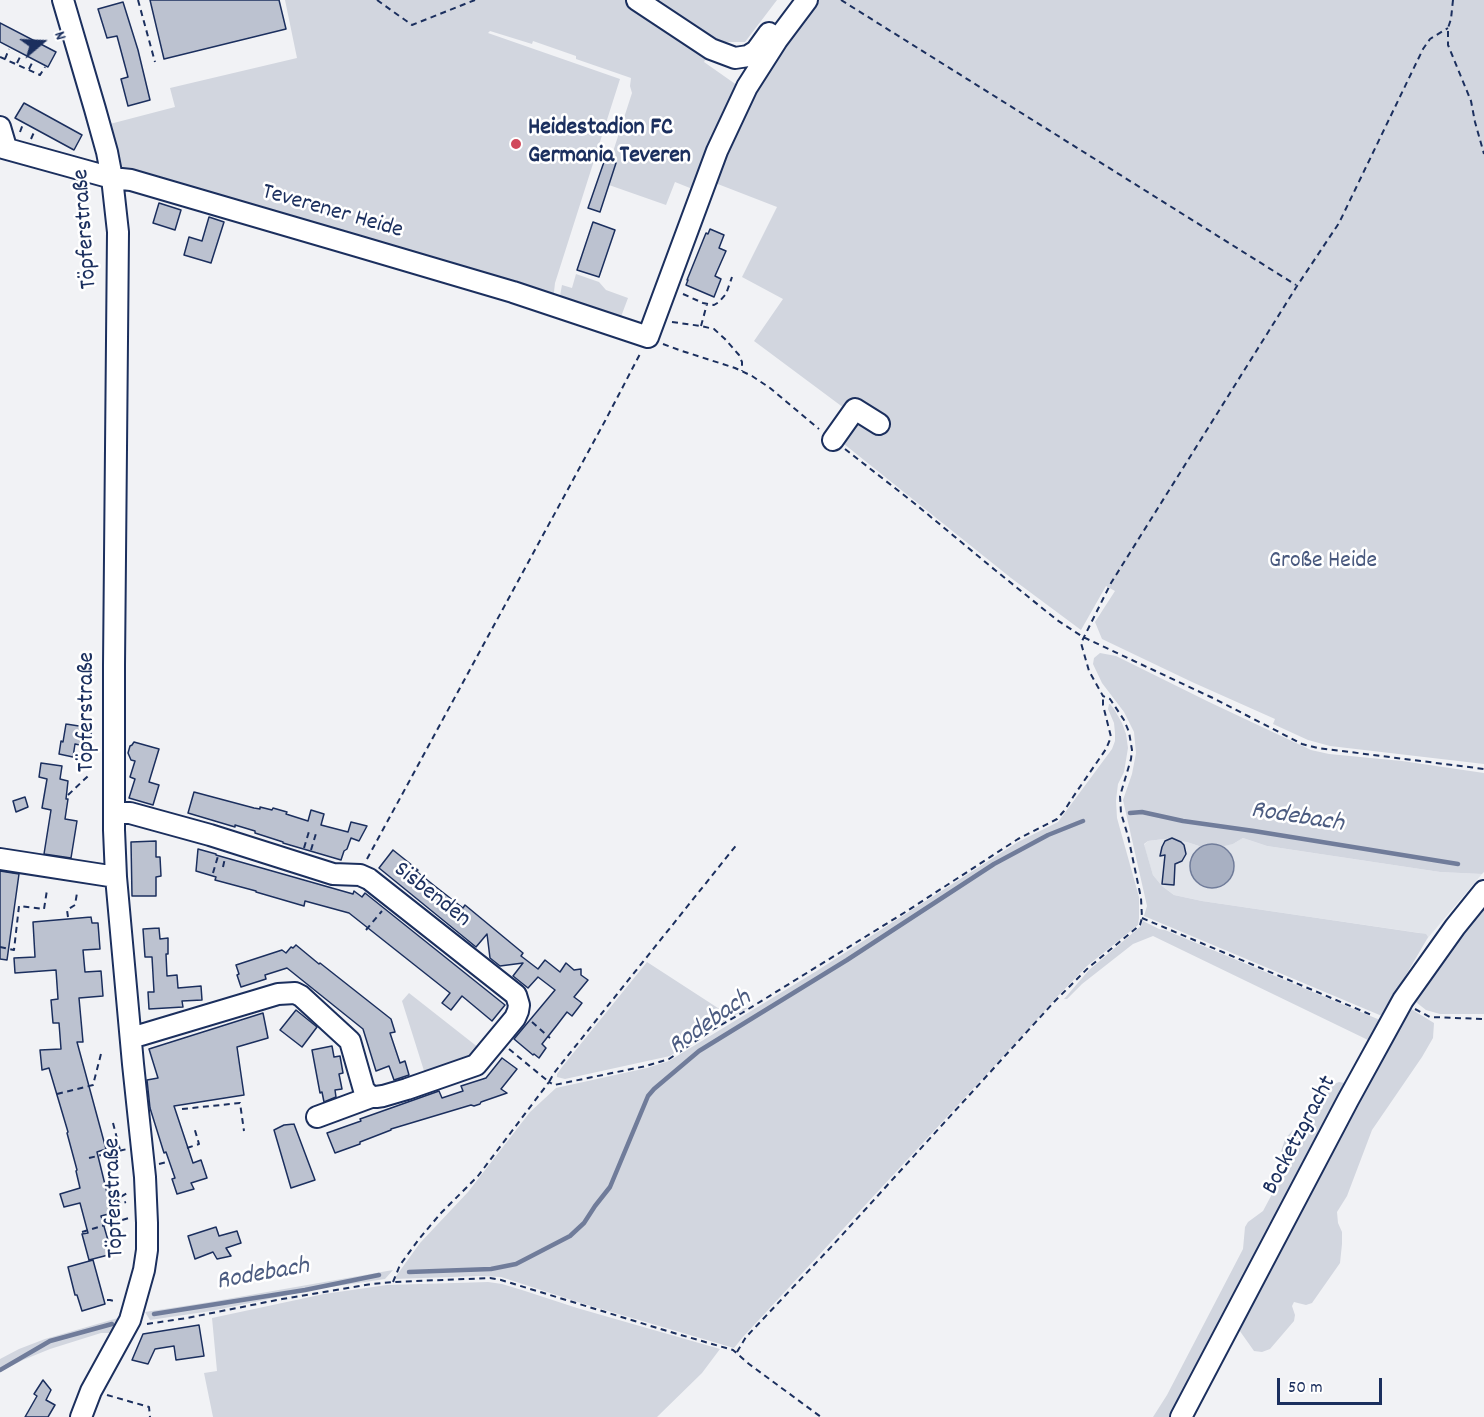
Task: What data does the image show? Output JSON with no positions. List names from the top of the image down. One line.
{"streets":{"street":["Teverener Heide","Töpferstraße","Sisbenden","Bocketzgracht"]},"crossings":[["Teverener Heide","Töpferstraße"],["Töpferstraße","Sisbenden"]],"water":["Rodebach"],"parks":["Große Heide"],"places":["Heidestadion FC Germania Teveren"],"scale_bar":"50 m","north":"right"}
